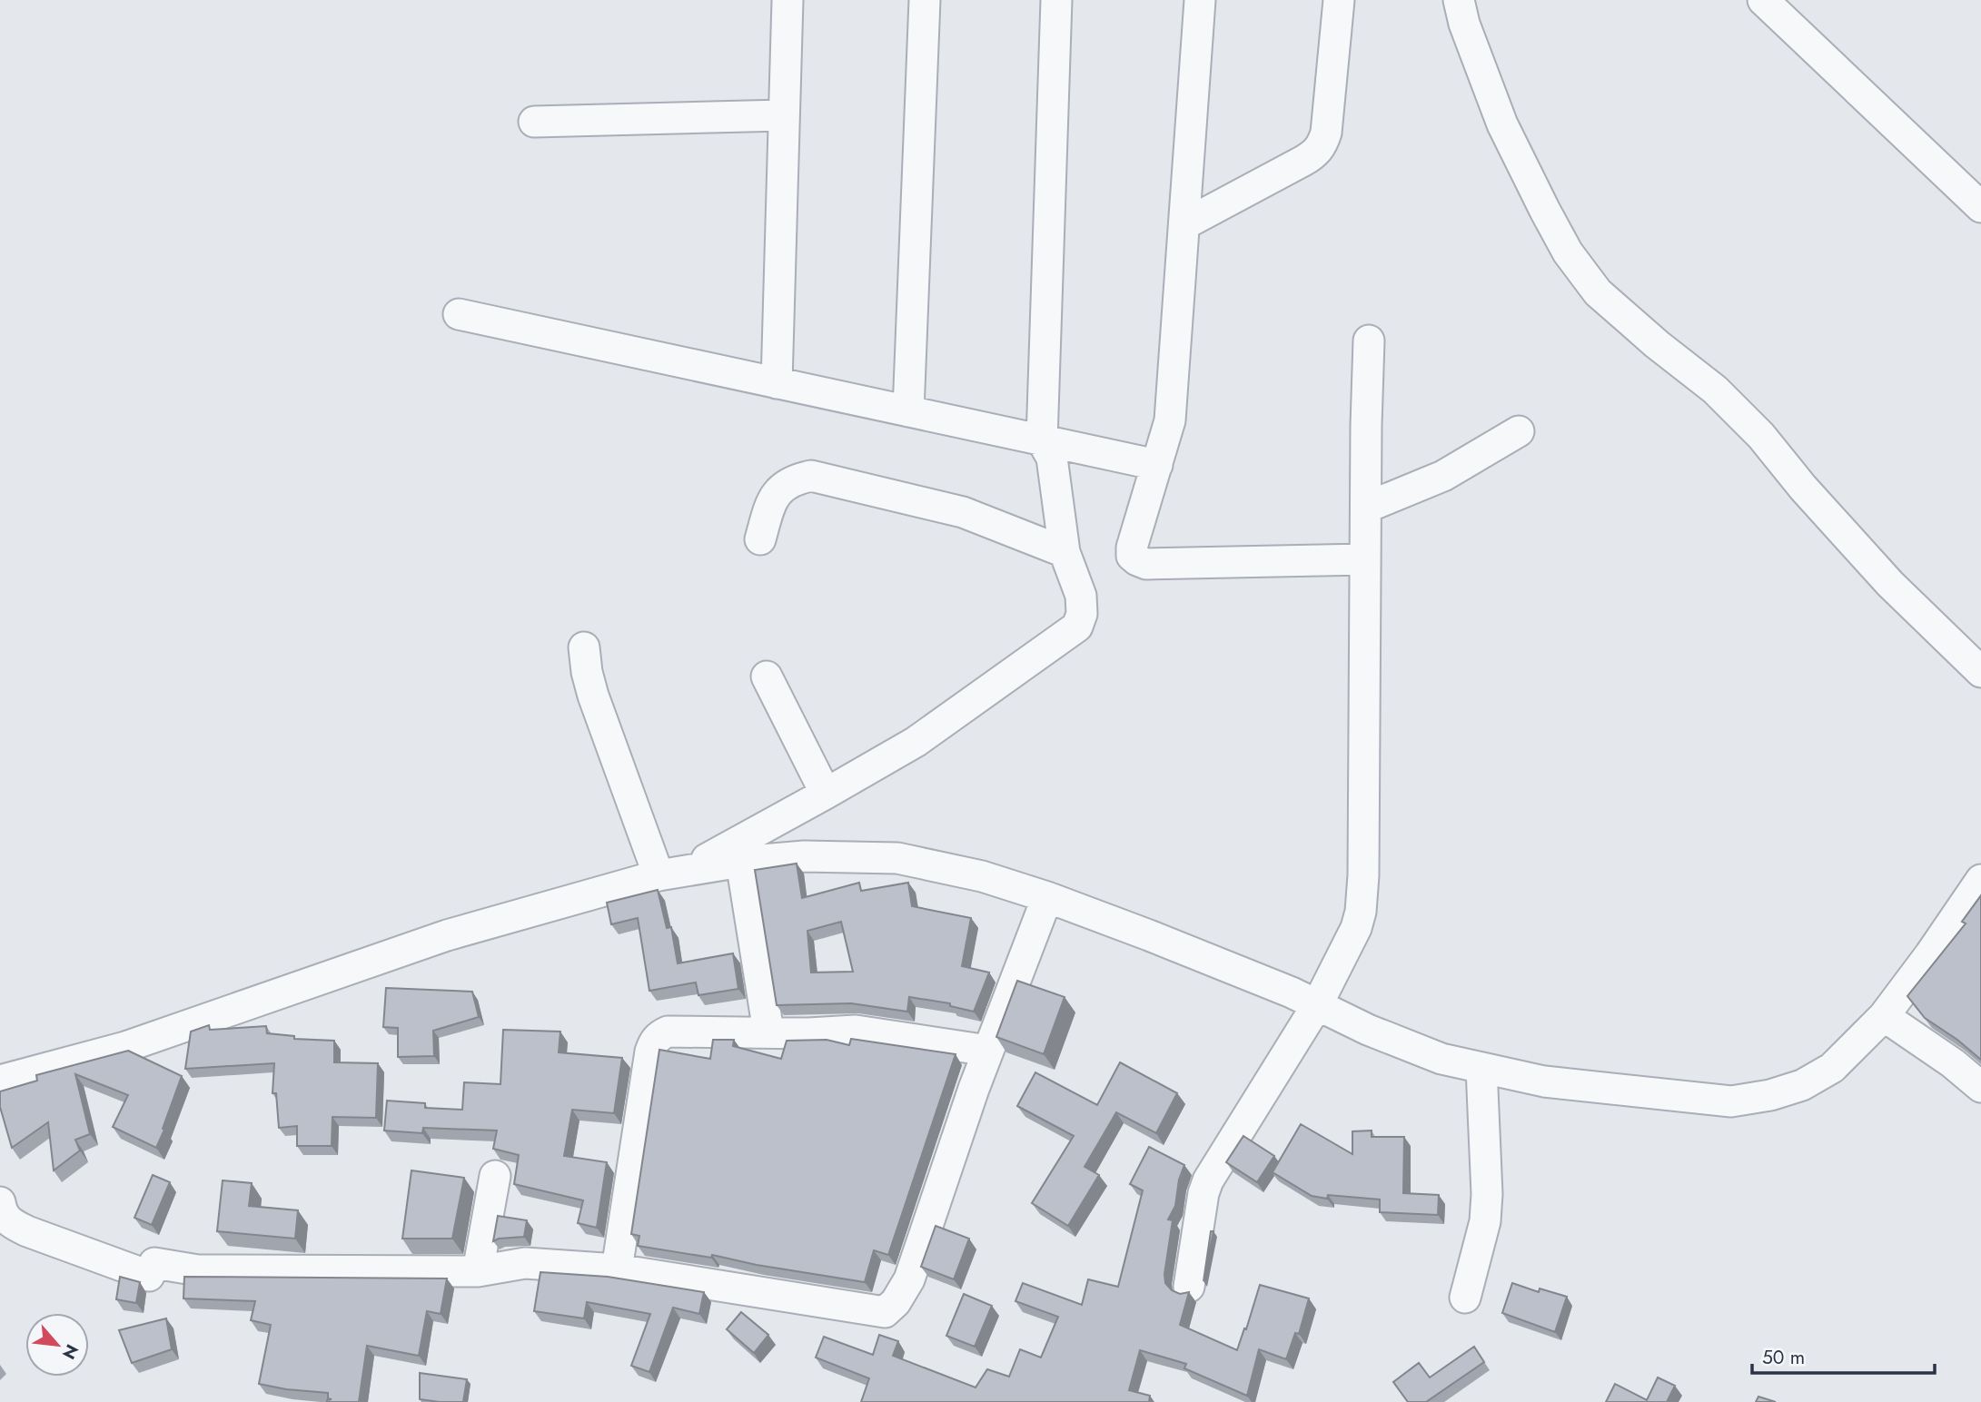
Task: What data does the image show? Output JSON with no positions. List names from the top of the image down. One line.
{"scale_bar":"50 m","north":"bottom right"}
